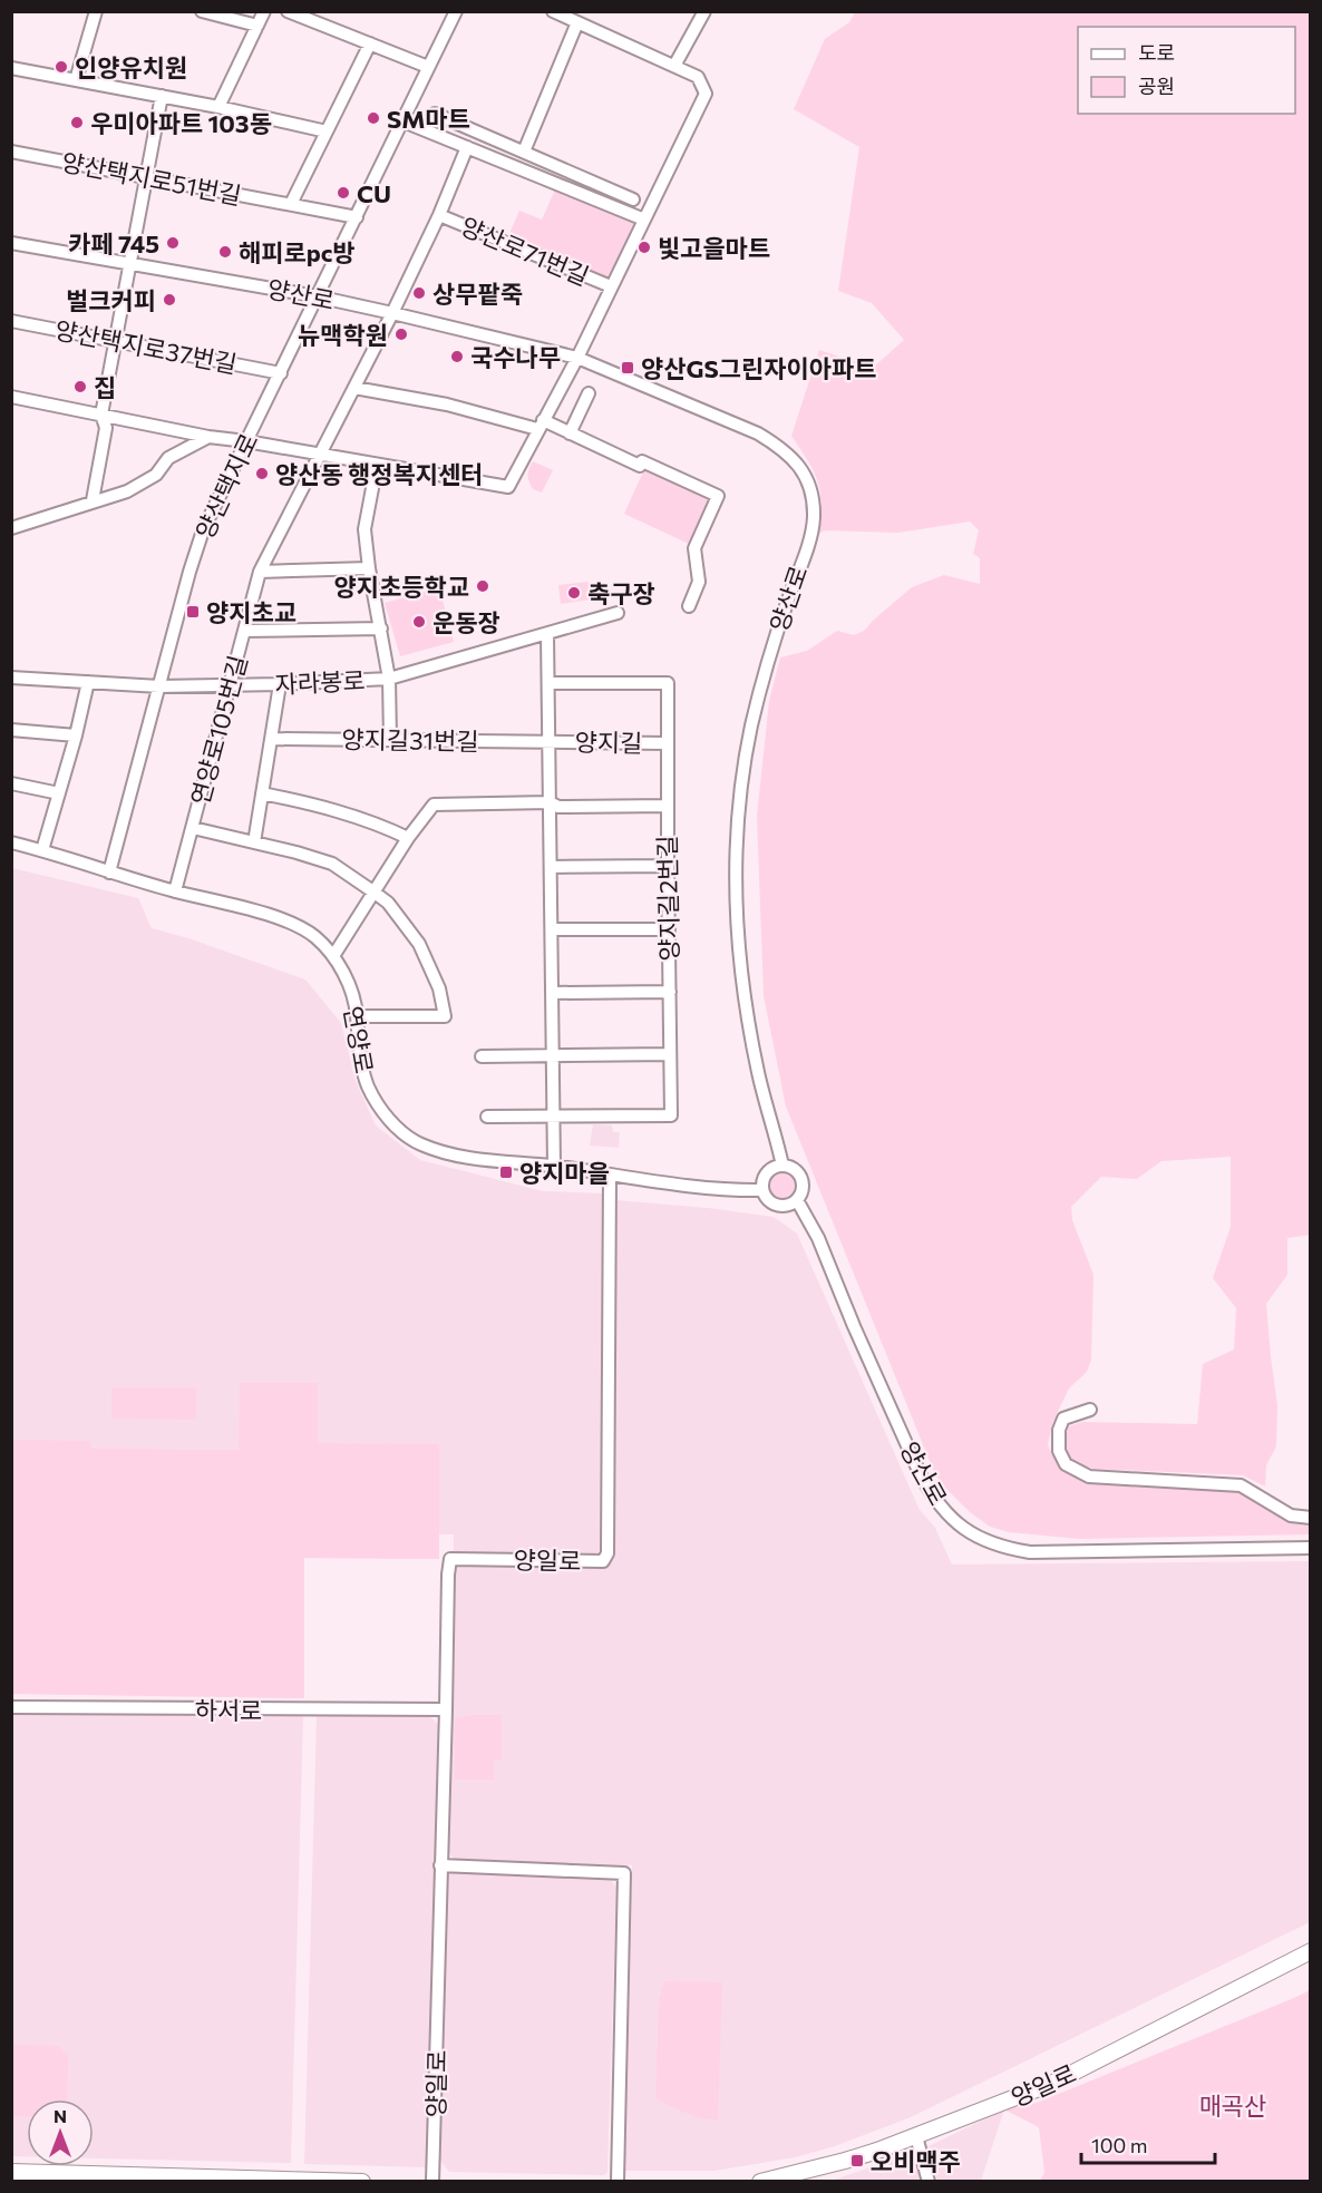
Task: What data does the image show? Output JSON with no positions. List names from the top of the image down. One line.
{"streets":{"main road":["양일로"],"street":["양산택지로51번길","양산로71번길","양산로","양산택지로37번길","양산택지로","자라봉로","연양로105번길","양지길31번길","양지길","양지길2번길","연양로","하서로"]},"crossings":[["양산택지로51번길","양산택지로"],["양산로71번길","양산로"],["양산로","양산택지로"],["양산로","연양로105번길"],["양산로","연양로"],["양산택지로37번길","양산택지로"],["양산택지로","자라봉로"],["양산택지로","연양로"],["자라봉로","연양로105번길"],["자라봉로","양지길"],["연양로105번길","연양로"],["양지길31번길","양지길"],["양지길","양지길2번길"],["양지길","연양로"],["연양로","양일로"],["양일로","하서로"]],"parks":["매곡산"],"places":{"other":["인양유치원","SM마트","우미아파트 103동","CU","카페 745","빛고을마트","해피로pc방","상무팥죽","벌크커피","뉴맥학원","국수나무","집","양산동 행정복지센터","양지초등학교","축구장","운동장"],"transit":["양산GS그린자이아파트","양지초교","양지마을","오비맥주"]},"legend":["도로","공원"],"scale_bar":"100 m","north":"top"}
